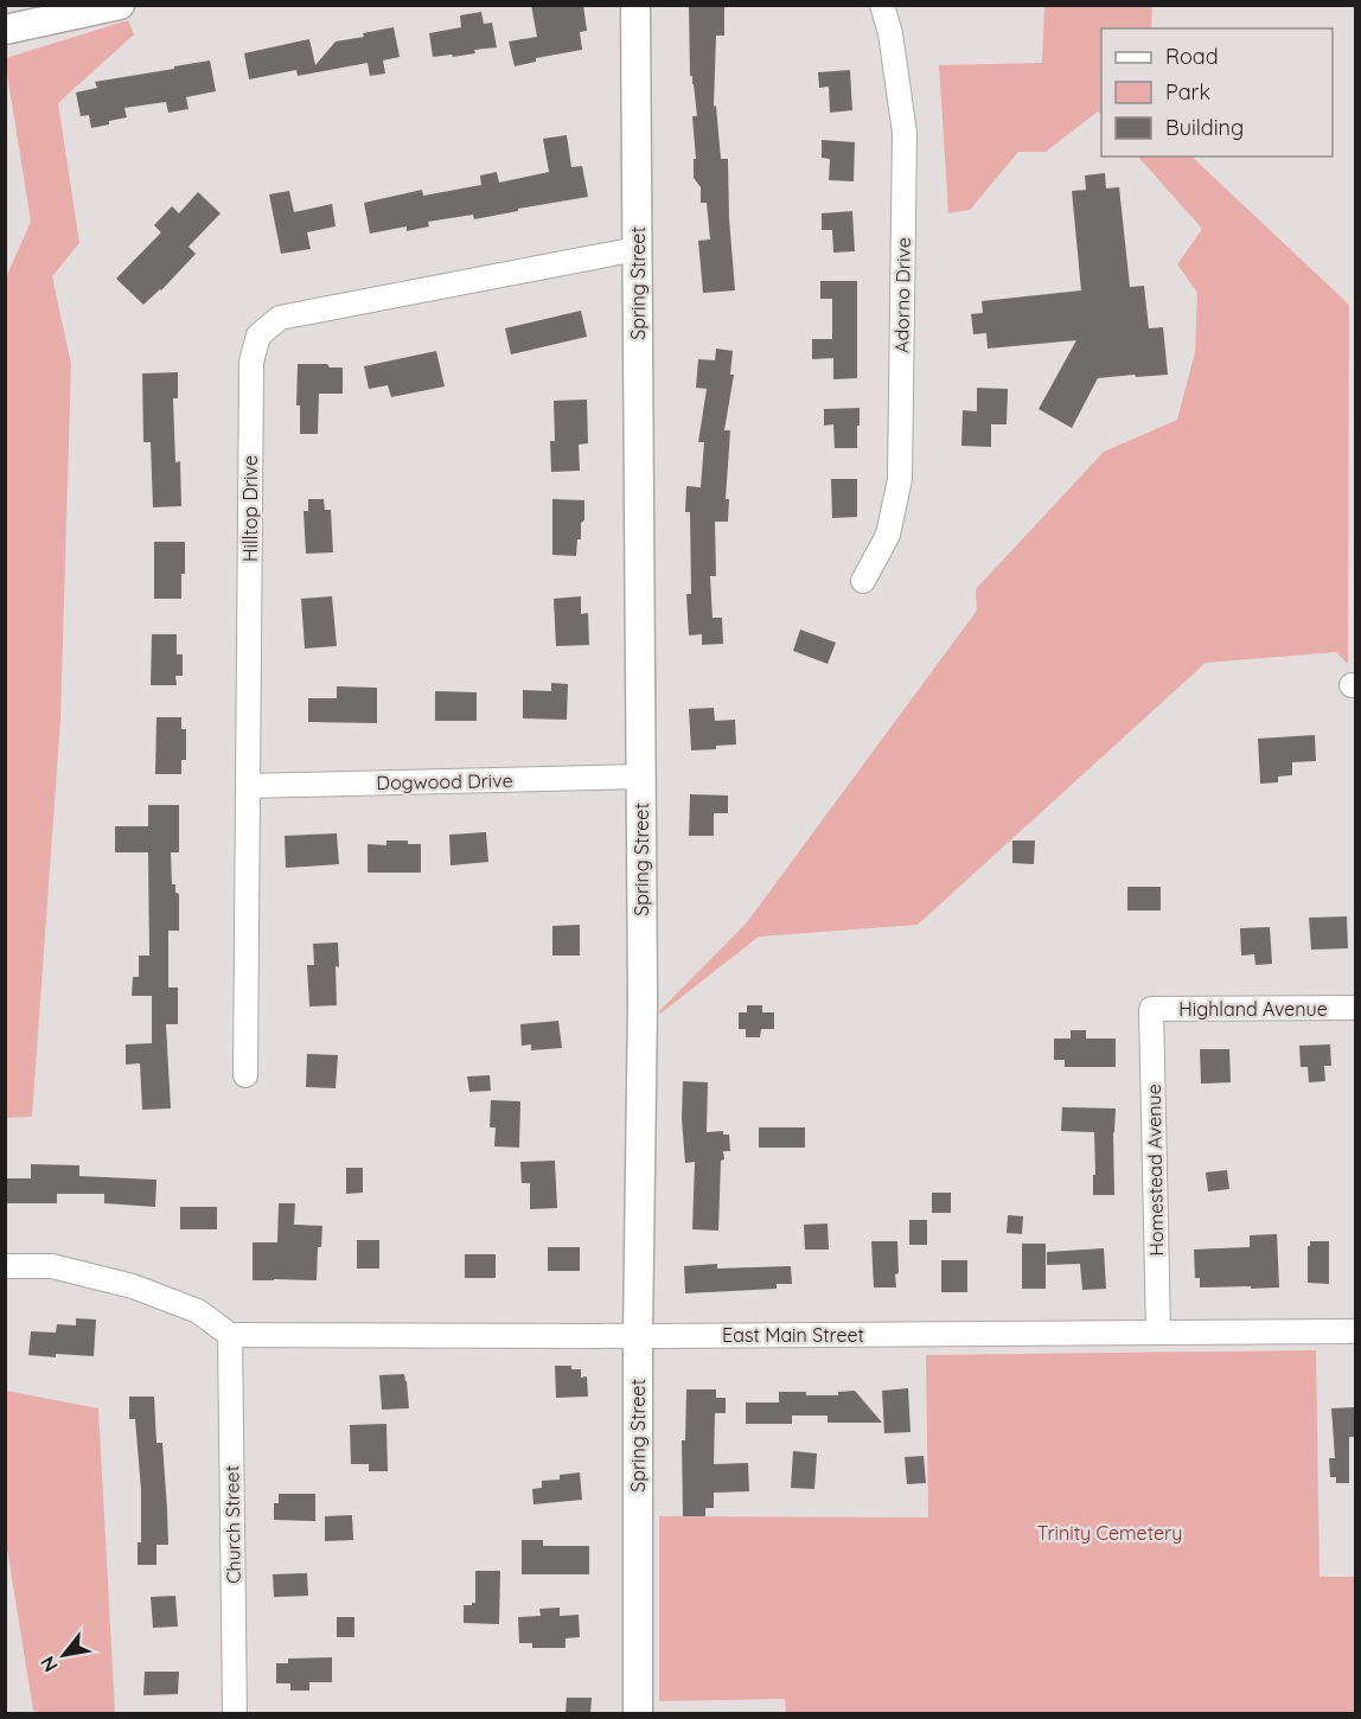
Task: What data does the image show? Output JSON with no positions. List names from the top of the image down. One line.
{"streets":{"street":["Spring Street","Adorno Drive","Hilltop Drive","Dogwood Drive","Highland Avenue","Homestead Avenue","East Main Street","Church Street"]},"crossings":[["Spring Street","Hilltop Drive"],["Spring Street","Dogwood Drive"],["Spring Street","East Main Street"],["Hilltop Drive","Dogwood Drive"],["Highland Avenue","Homestead Avenue"],["Homestead Avenue","East Main Street"],["East Main Street","Church Street"]],"parks":["Trinity Cemetery"],"legend":["Road","Park","Building"],"north":"bottom left"}
